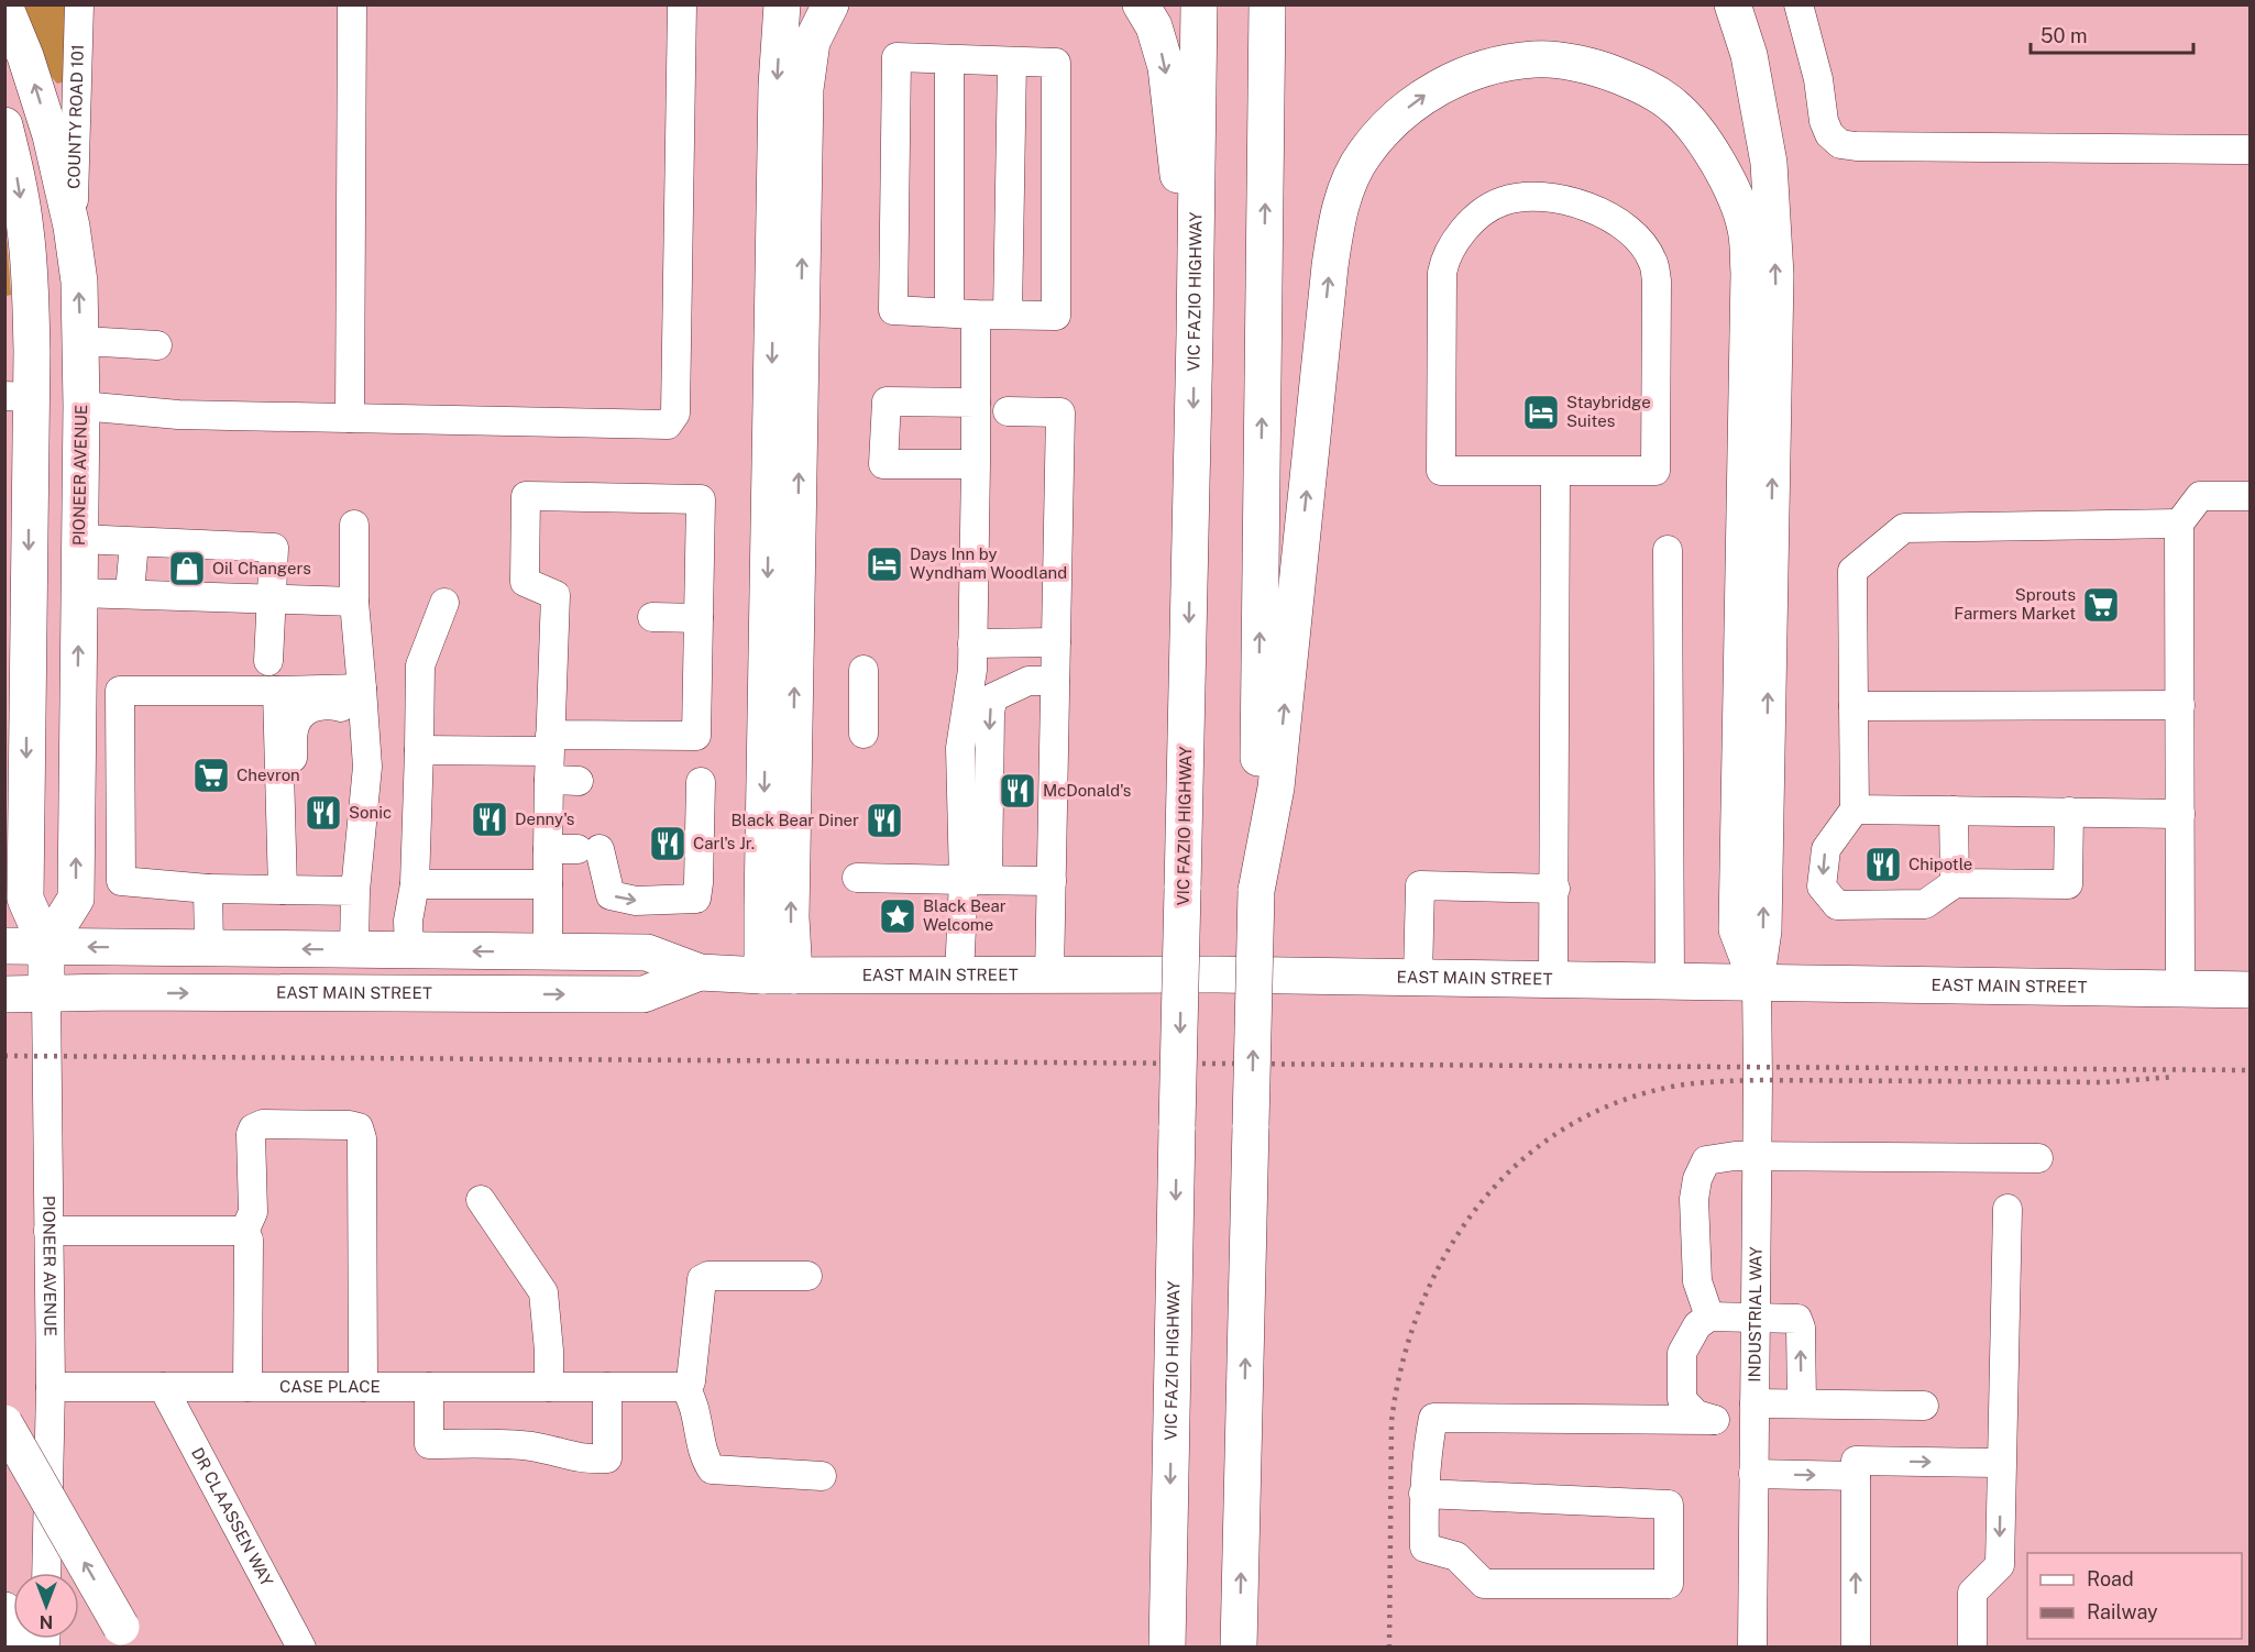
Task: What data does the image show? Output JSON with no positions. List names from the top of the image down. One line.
{"streets":{"main road":["VIC FAZIO HIGHWAY","PIONEER AVENUE","EAST MAIN STREET"],"street":["COUNTY ROAD 101","INDUSTRIAL WAY","CASE PLACE","DR CLAASSEN WAY"]},"crossings":[["COUNTY ROAD 101","PIONEER AVENUE"],["PIONEER AVENUE","EAST MAIN STREET"],["PIONEER AVENUE","CASE PLACE"],["EAST MAIN STREET","INDUSTRIAL WAY"],["CASE PLACE","DR CLAASSEN WAY"]],"places":{"hotel":["Staybridge Suites","Days Inn by Wyndham Woodland"],"shop":["Oil Changers"],"supermarket":["Sprouts Farmers Market","Chevron"],"restaurant":["McDonald's","Sonic","Denny's","Black Bear Diner","Carl's Jr.","Chipotle"],"place":["Black Bear Welcome"]},"legend":["Road","Railway"],"scale_bar":"50 m","north":"bottom"}
